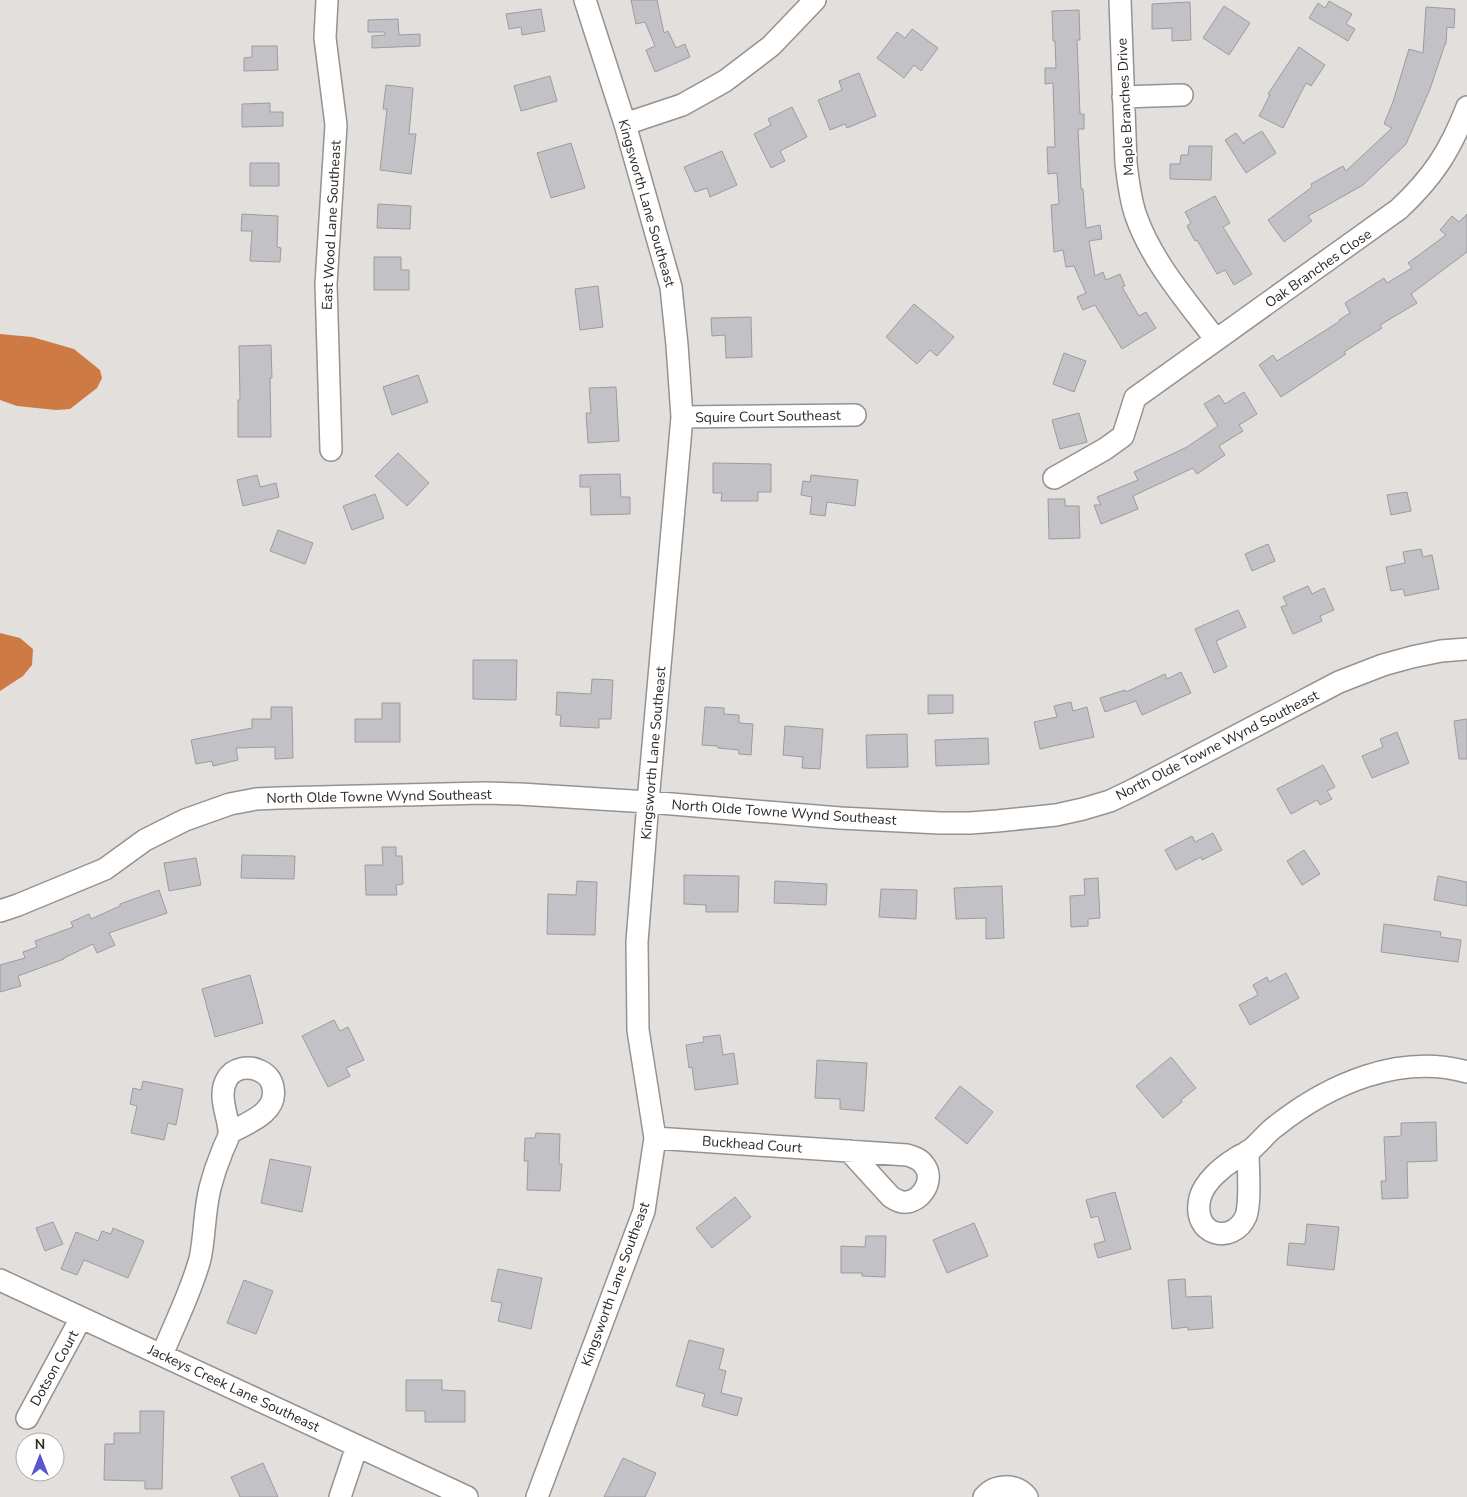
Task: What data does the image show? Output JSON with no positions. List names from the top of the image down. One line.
{"streets":{"street":["Maple Branches Drive","Kingsworth Lane Southeast","East Wood Lane Southeast","Oak Branches Close","Squire Court Southeast","North Olde Towne Wynd Southeast","Buckhead Court","Dotson Court","Jackeys Creek Lane Southeast"]},"crossings":[["Maple Branches Drive","Oak Branches Close"],["Kingsworth Lane Southeast","Squire Court Southeast"],["Kingsworth Lane Southeast","North Olde Towne Wynd Southeast"],["Kingsworth Lane Southeast","Buckhead Court"],["Dotson Court","Jackeys Creek Lane Southeast"]],"north":"top"}
